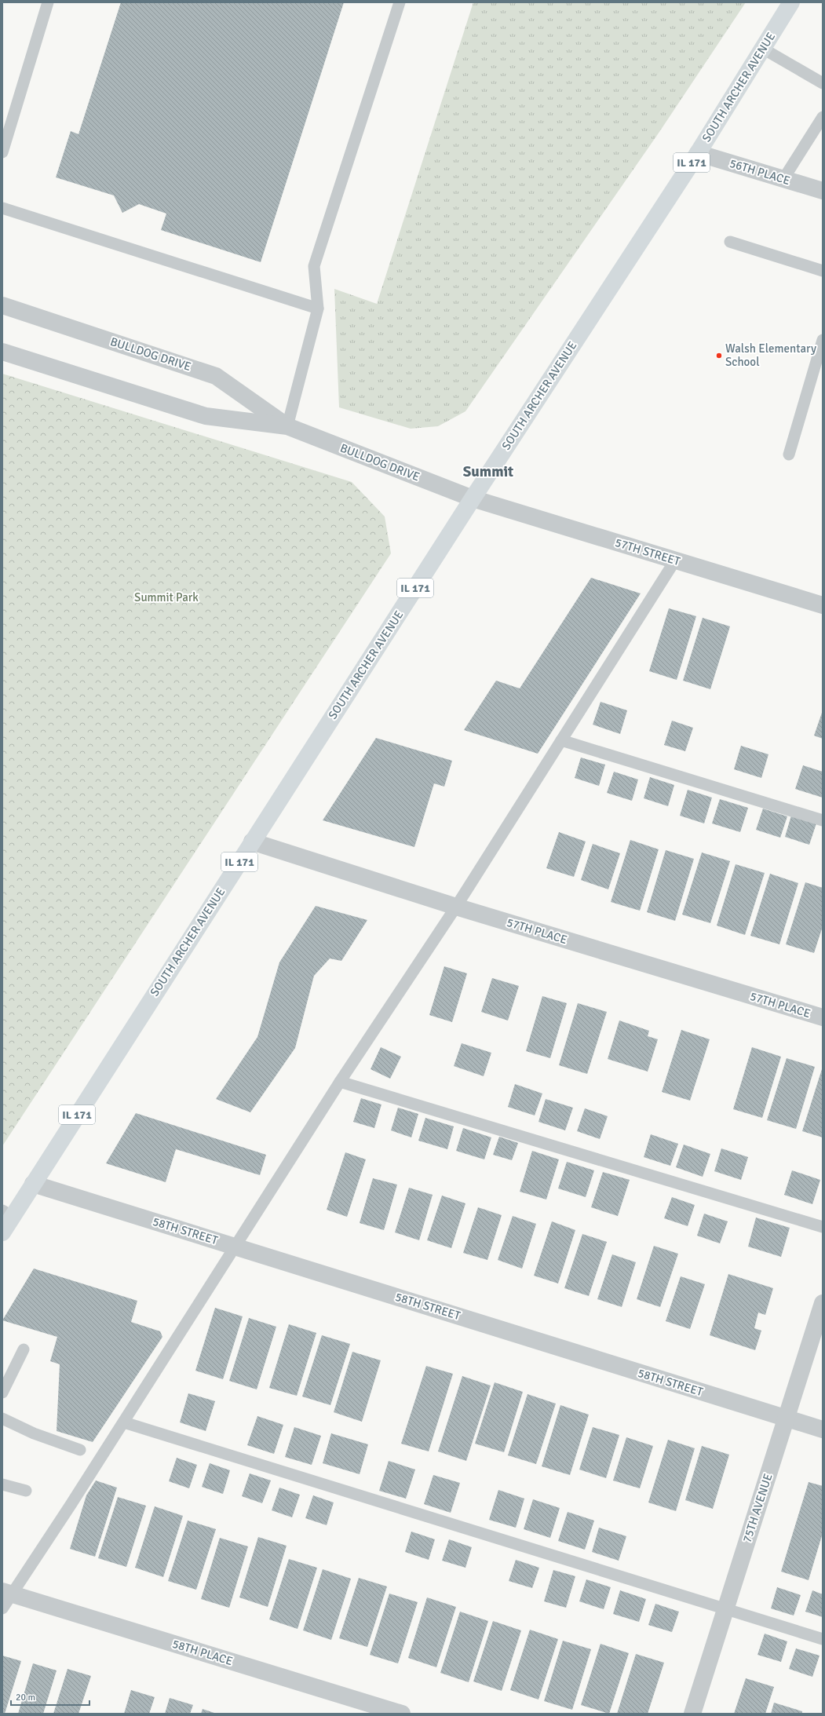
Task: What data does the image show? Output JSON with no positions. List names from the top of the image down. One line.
{"streets":{"main road":["SOUTH ARCHER AVENUE","IL 171"],"street":["56TH PLACE","BULLDOG DRIVE","57TH STREET","57TH PLACE","58TH STREET","75TH AVENUE","58TH PLACE"]},"crossings":[["SOUTH ARCHER AVENUE","56TH PLACE"],["SOUTH ARCHER AVENUE","BULLDOG DRIVE"],["SOUTH ARCHER AVENUE","57TH STREET"],["SOUTH ARCHER AVENUE","57TH PLACE"],["SOUTH ARCHER AVENUE","58TH STREET"],["BULLDOG DRIVE","57TH STREET"],["58TH STREET","75TH AVENUE"]],"districts":["Summit"],"parks":["Summit Park"],"places":["Walsh Elementary School"],"scale_bar":"20 m"}
